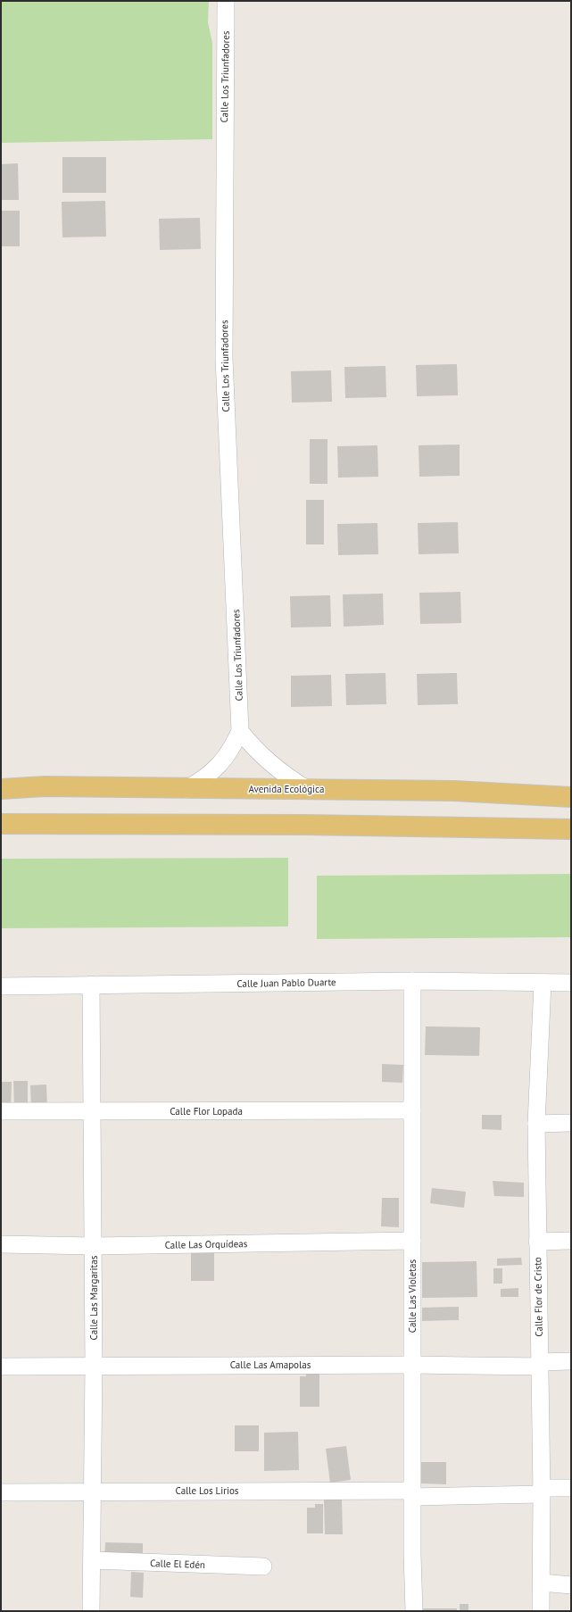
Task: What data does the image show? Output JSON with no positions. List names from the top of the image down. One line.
{"streets":{"main road":["Avenida Ecológica"],"street":["Calle Los Triunfadores","Calle Juan Pablo Duarte","Calle Flor Lopada","Calle Las Orquídeas","Calle Las Violetas","Calle Flor de Cristo","Calle Las Margaritas","Calle Las Amapolas","Calle Los Lirios","Calle El Edén"]},"crossings":[["Calle Los Triunfadores","Avenida Ecológica"],["Calle Juan Pablo Duarte","Calle Las Violetas"],["Calle Juan Pablo Duarte","Calle Flor de Cristo"],["Calle Juan Pablo Duarte","Calle Las Margaritas"],["Calle Flor Lopada","Calle Las Violetas"],["Calle Flor Lopada","Calle Las Margaritas"],["Calle Las Orquídeas","Calle Las Violetas"],["Calle Las Orquídeas","Calle Las Margaritas"],["Calle Las Violetas","Calle Las Amapolas"],["Calle Las Violetas","Calle Los Lirios"],["Calle Flor de Cristo","Calle Las Amapolas"],["Calle Flor de Cristo","Calle Los Lirios"],["Calle Las Margaritas","Calle Las Amapolas"],["Calle Las Margaritas","Calle Los Lirios"],["Calle Las Margaritas","Calle El Edén"]]}
